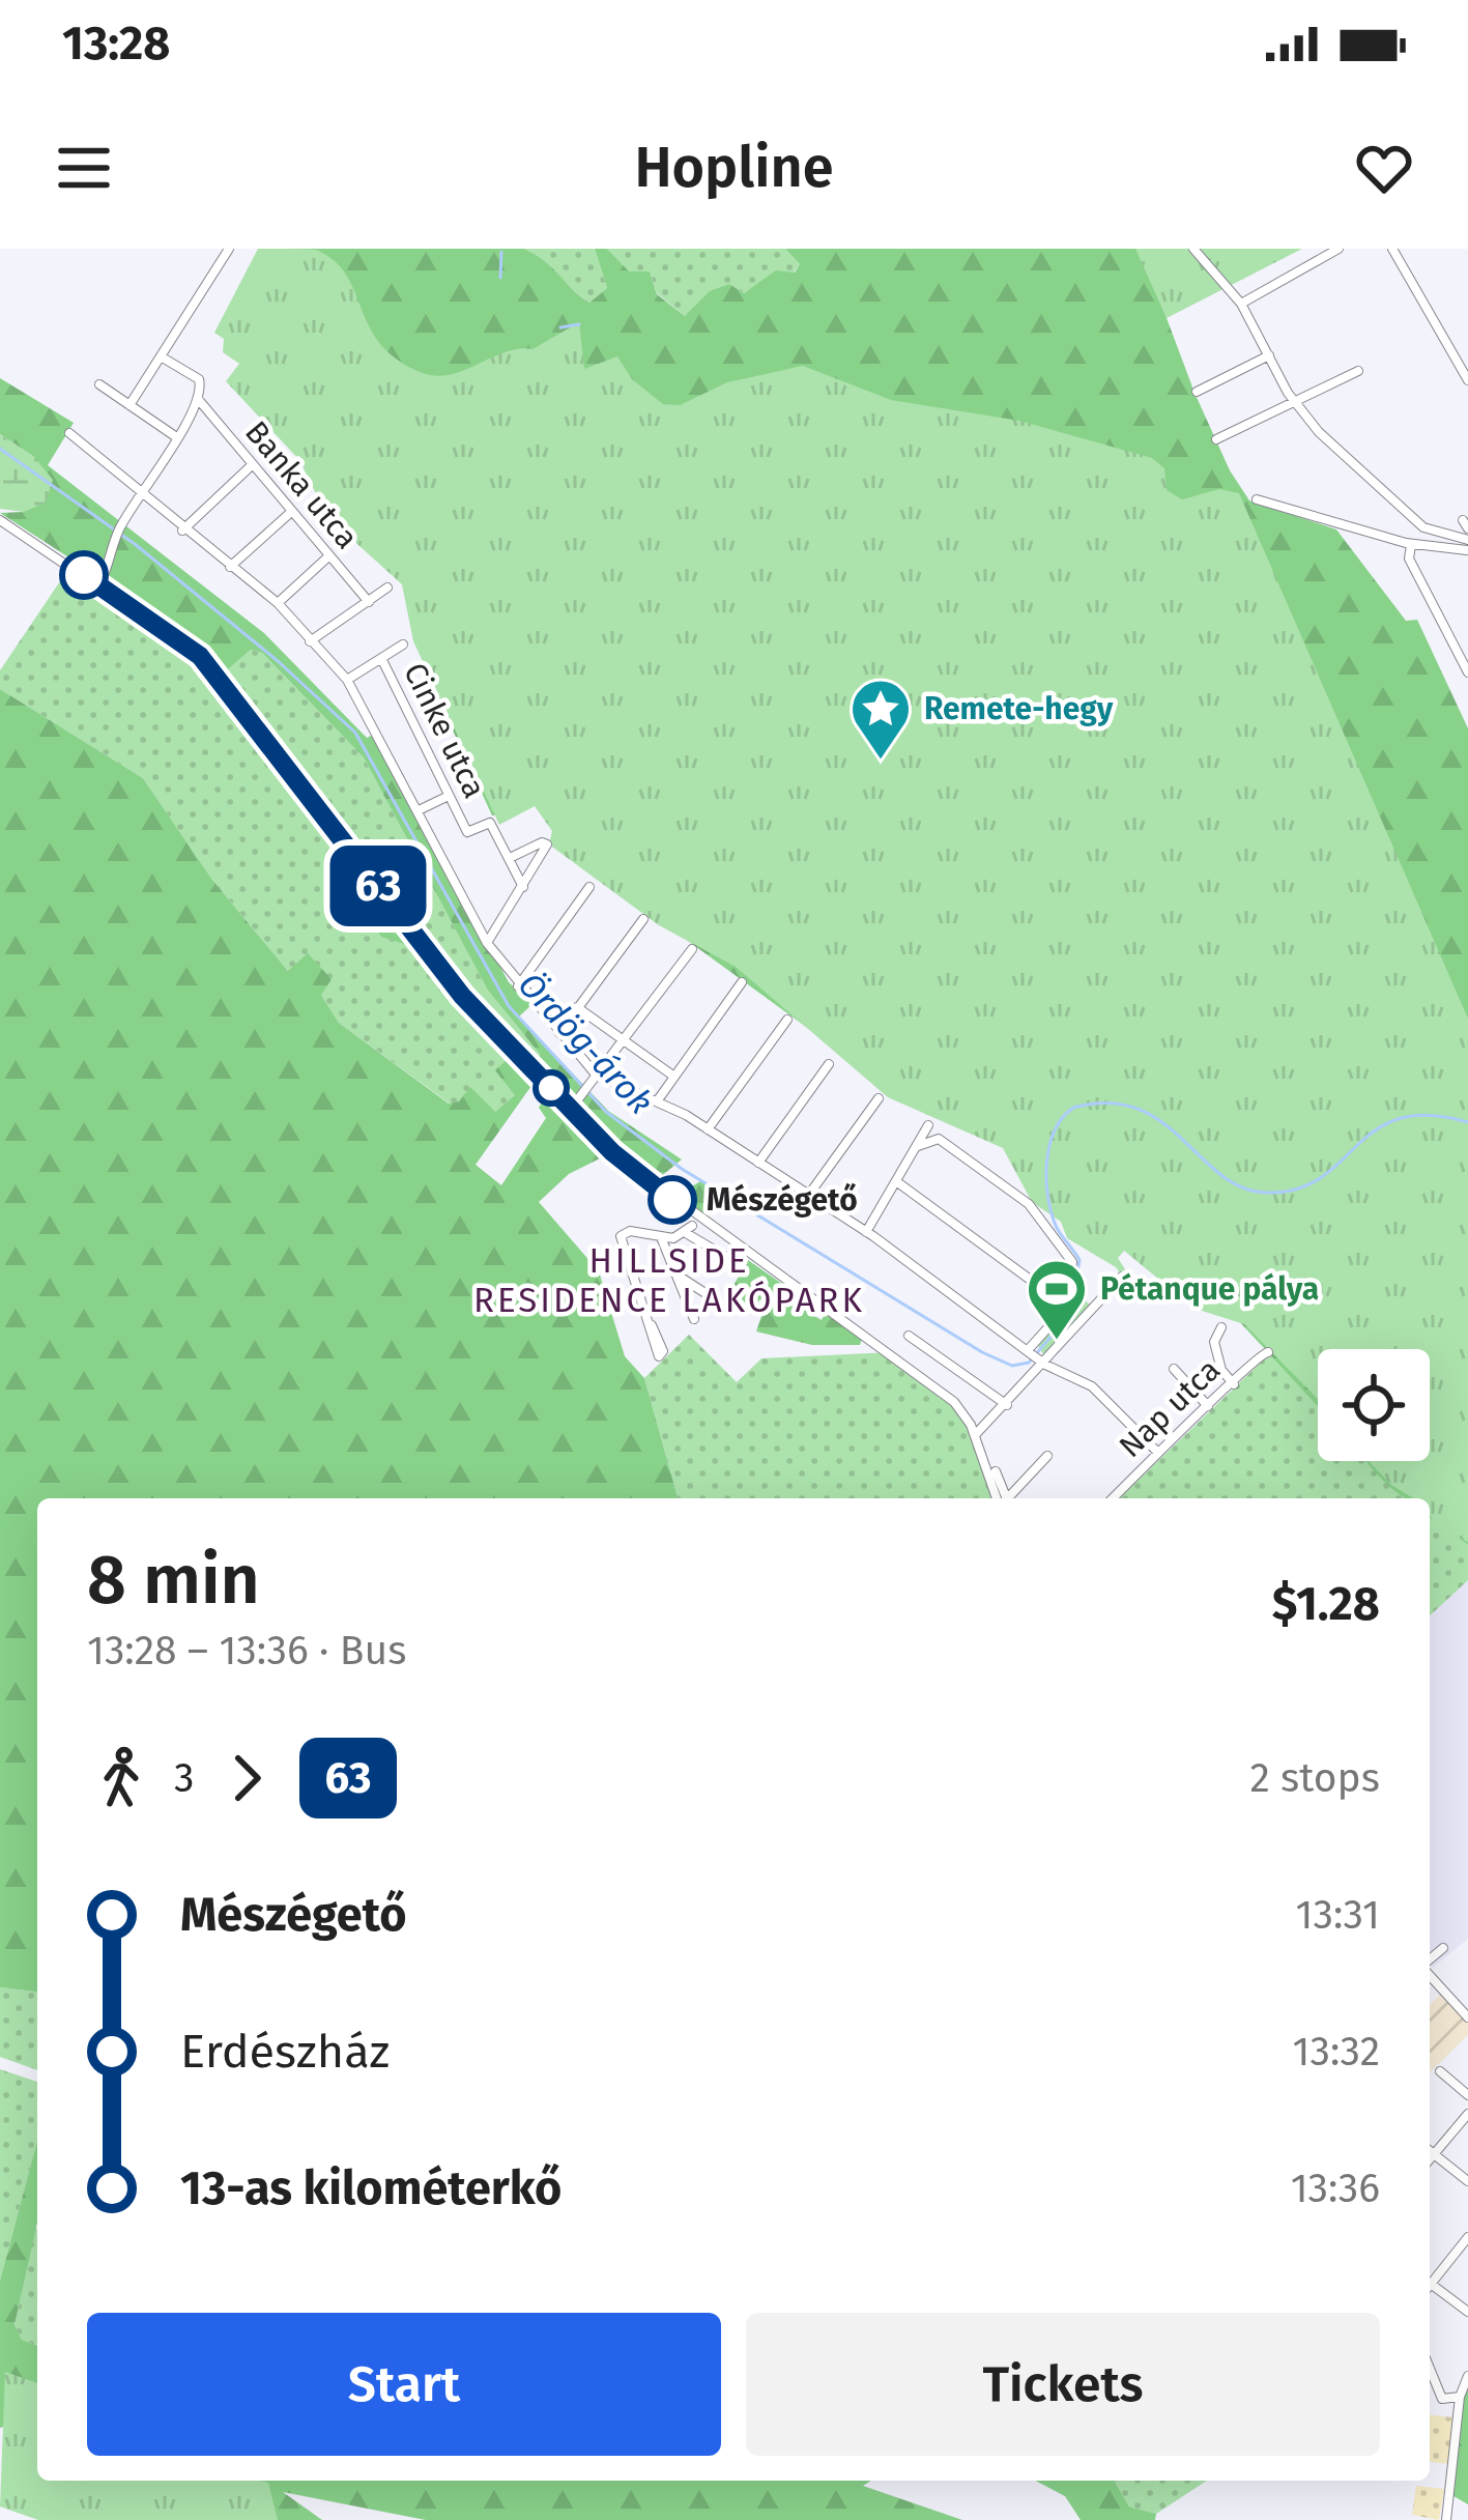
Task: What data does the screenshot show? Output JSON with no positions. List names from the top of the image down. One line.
{"streets":{"street":["Banka utca","Cinke utca","Nap utca"]},"districts":["HILLSIDE RESIDENCE LAKÓPARK"],"water":["Ördög-árok"],"places":{"place":["Remete-hegy"],"other":["Mészégető"],"sports":["Pétanque pálya"]},"lines":["bus line 63"],"page":{"status":"13:28","header":"Hopline","on_map":"63","heading":["8 min","13:28 – 13:36 · Bus","$1.28"],"legs":["3","63","2 stops"],"list":[{"name":"Mészégető","value":"13:31"},{"name":"Erdészház","value":"13:32"},{"name":"13-as kilométerkő","value":"13:36"}],"buttons":["Start","Tickets"]}}
